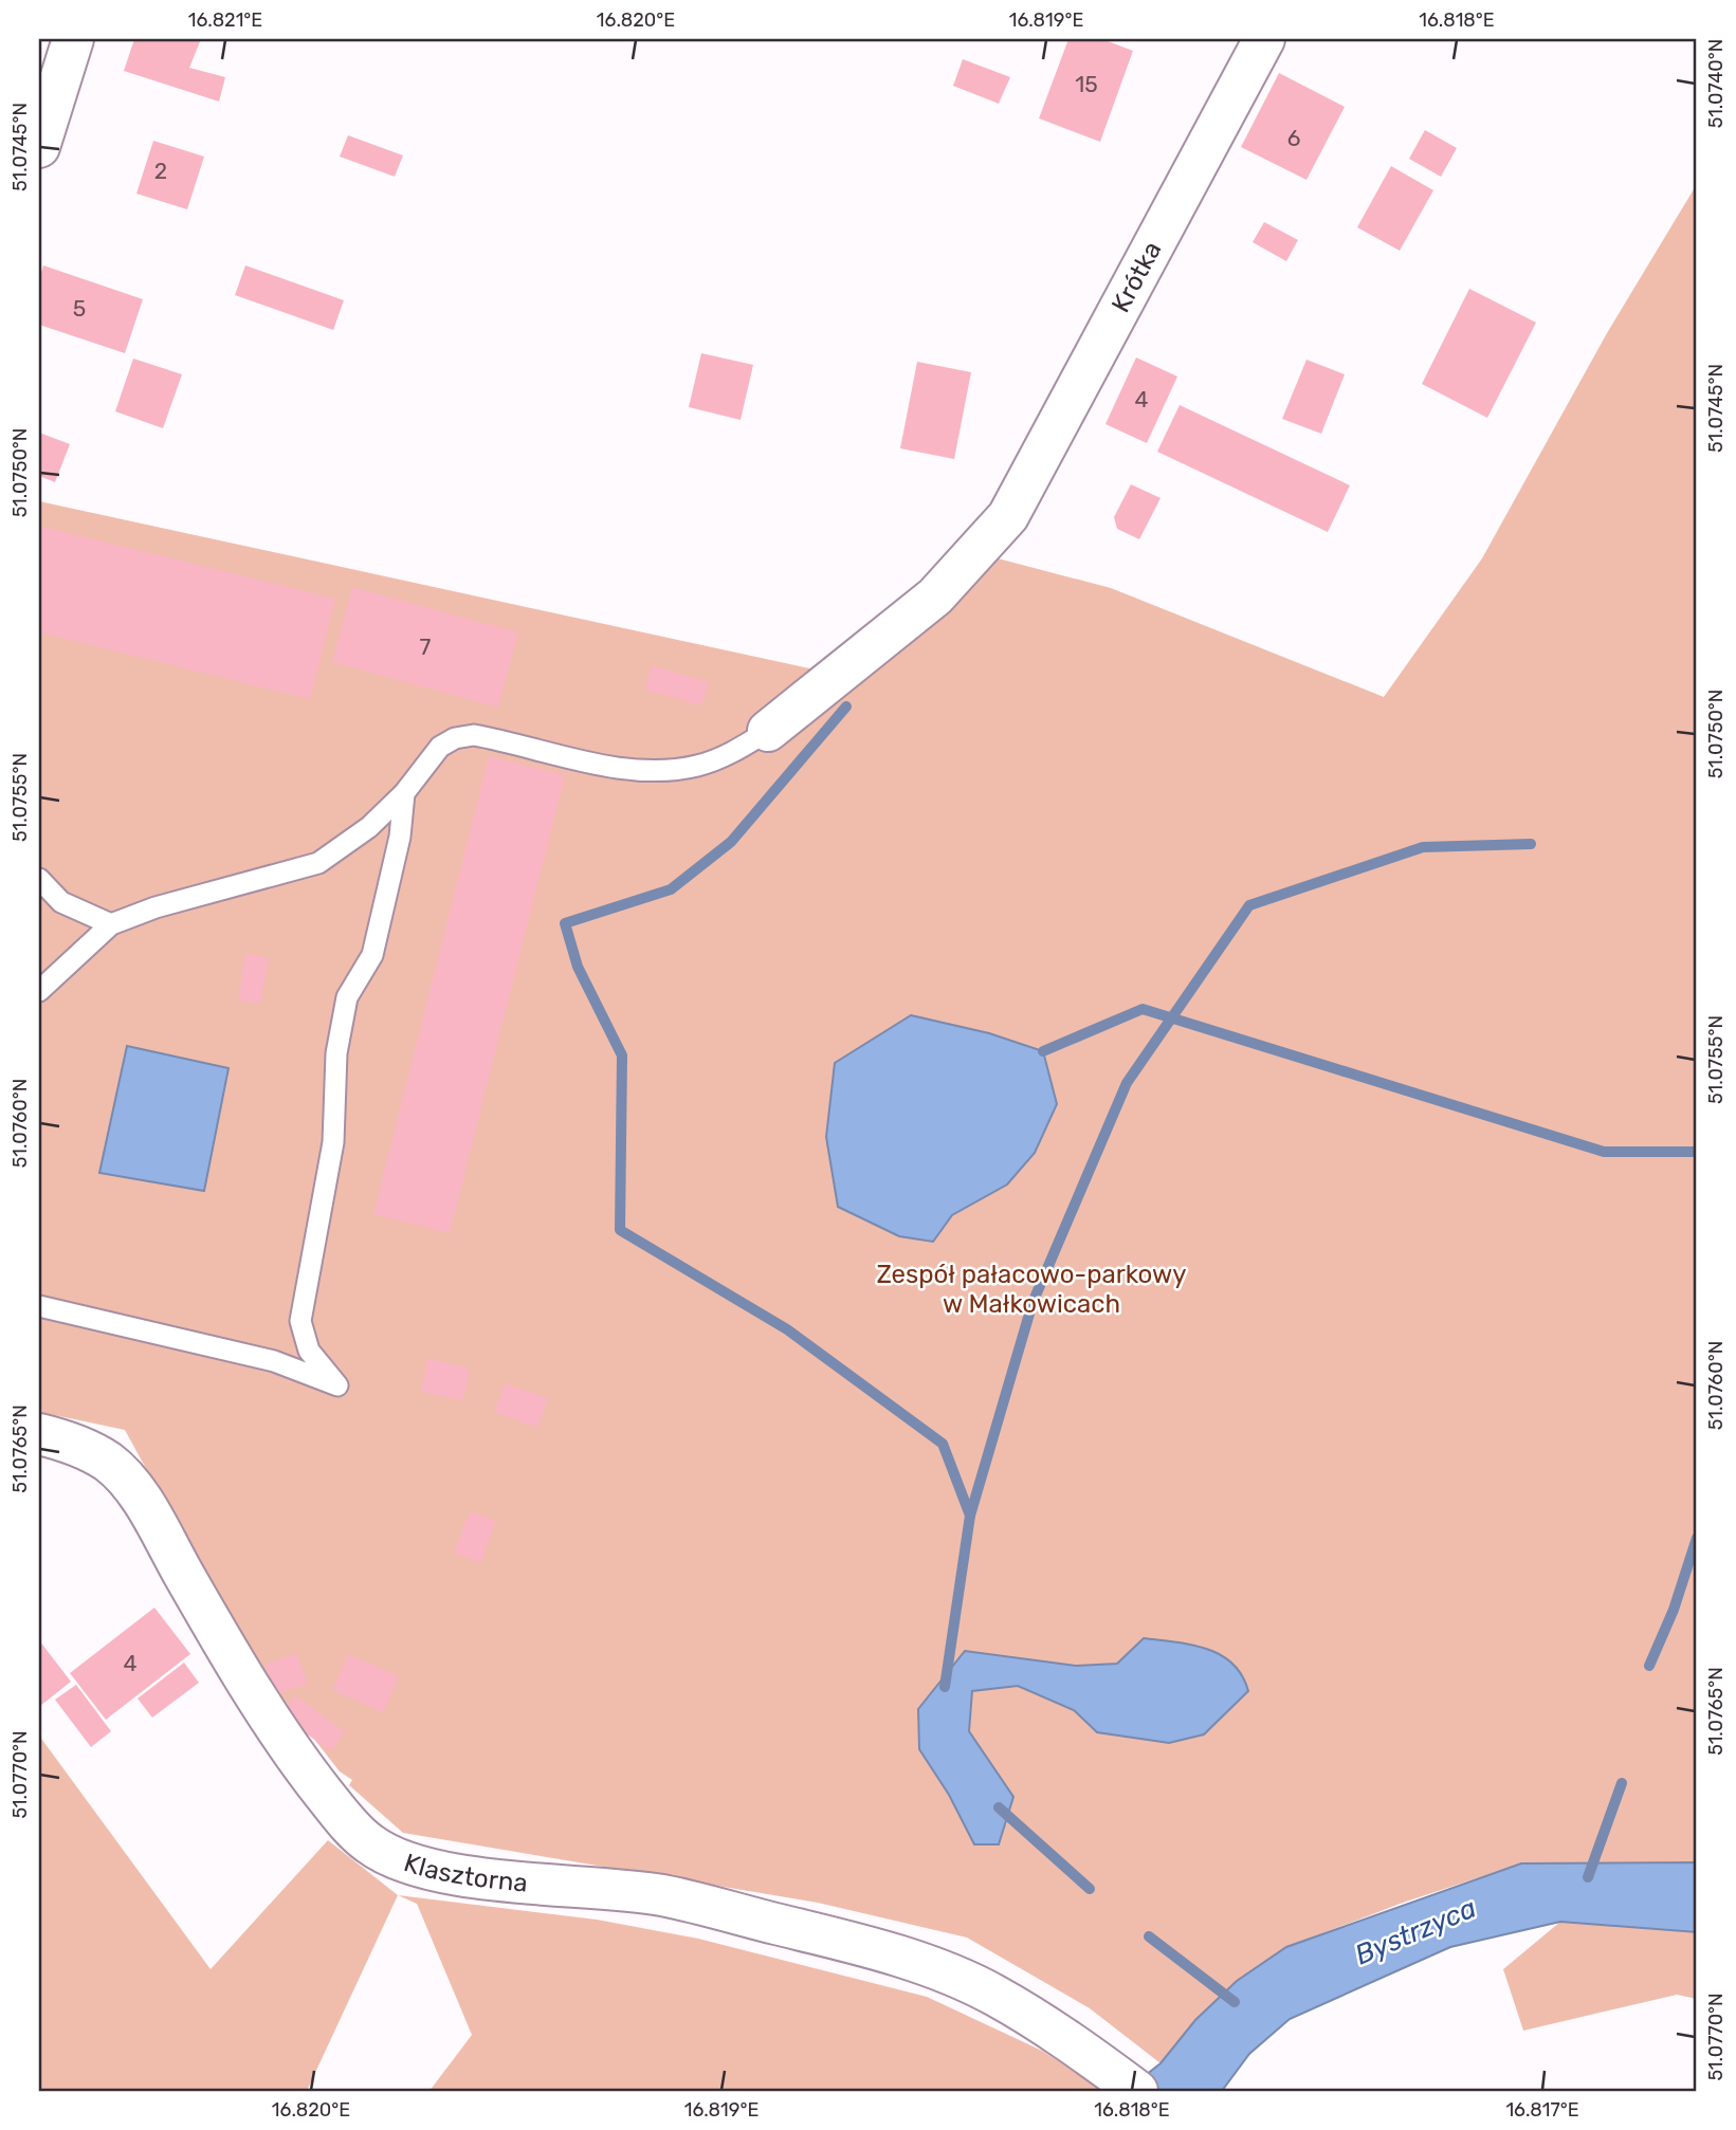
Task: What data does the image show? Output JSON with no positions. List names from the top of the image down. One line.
{"streets":{"street":["Krótka","Klasztorna"]},"water":["Bystrzyca"],"parks":["Zespół pałacowo-parkowy w Małkowicach"],"house_numbers":["15","6","2","5","4","7","4"],"coordinates":["16.821°E","16.820°E","16.819°E","16.818°E","51.0740°N","51.0745°N","51.0750°N","51.0755°N","51.0760°N","51.0765°N","51.0770°N","16.817°E"]}
